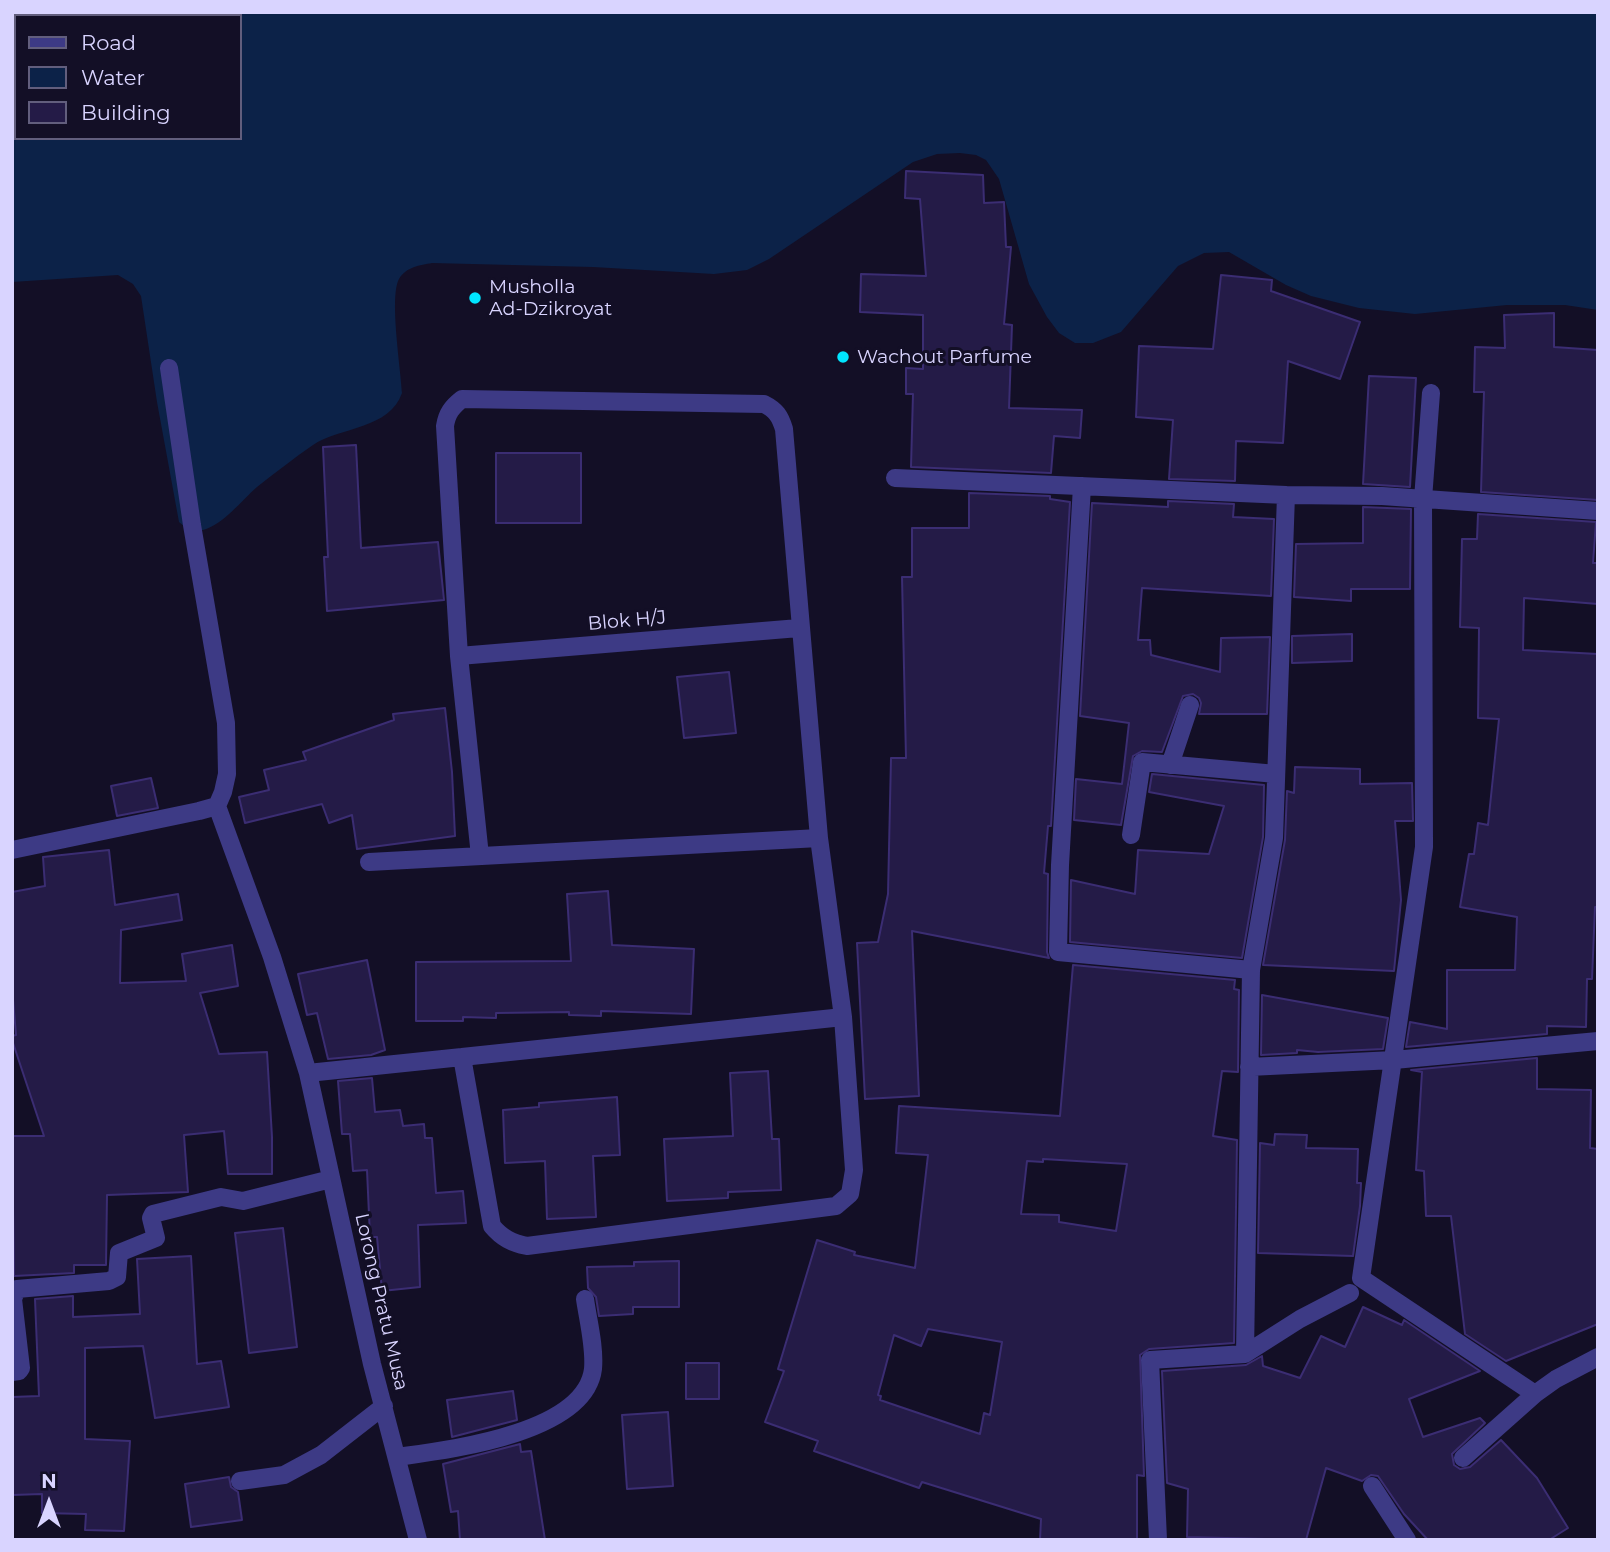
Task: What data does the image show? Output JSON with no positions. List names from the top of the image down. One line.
{"streets":{"street":["Blok H/J","Lorong Pratu Musa"]},"places":["Musholla Ad-Dzikroyat","Wachout Parfume"],"legend":["Road","Water","Building"],"north":"top"}
